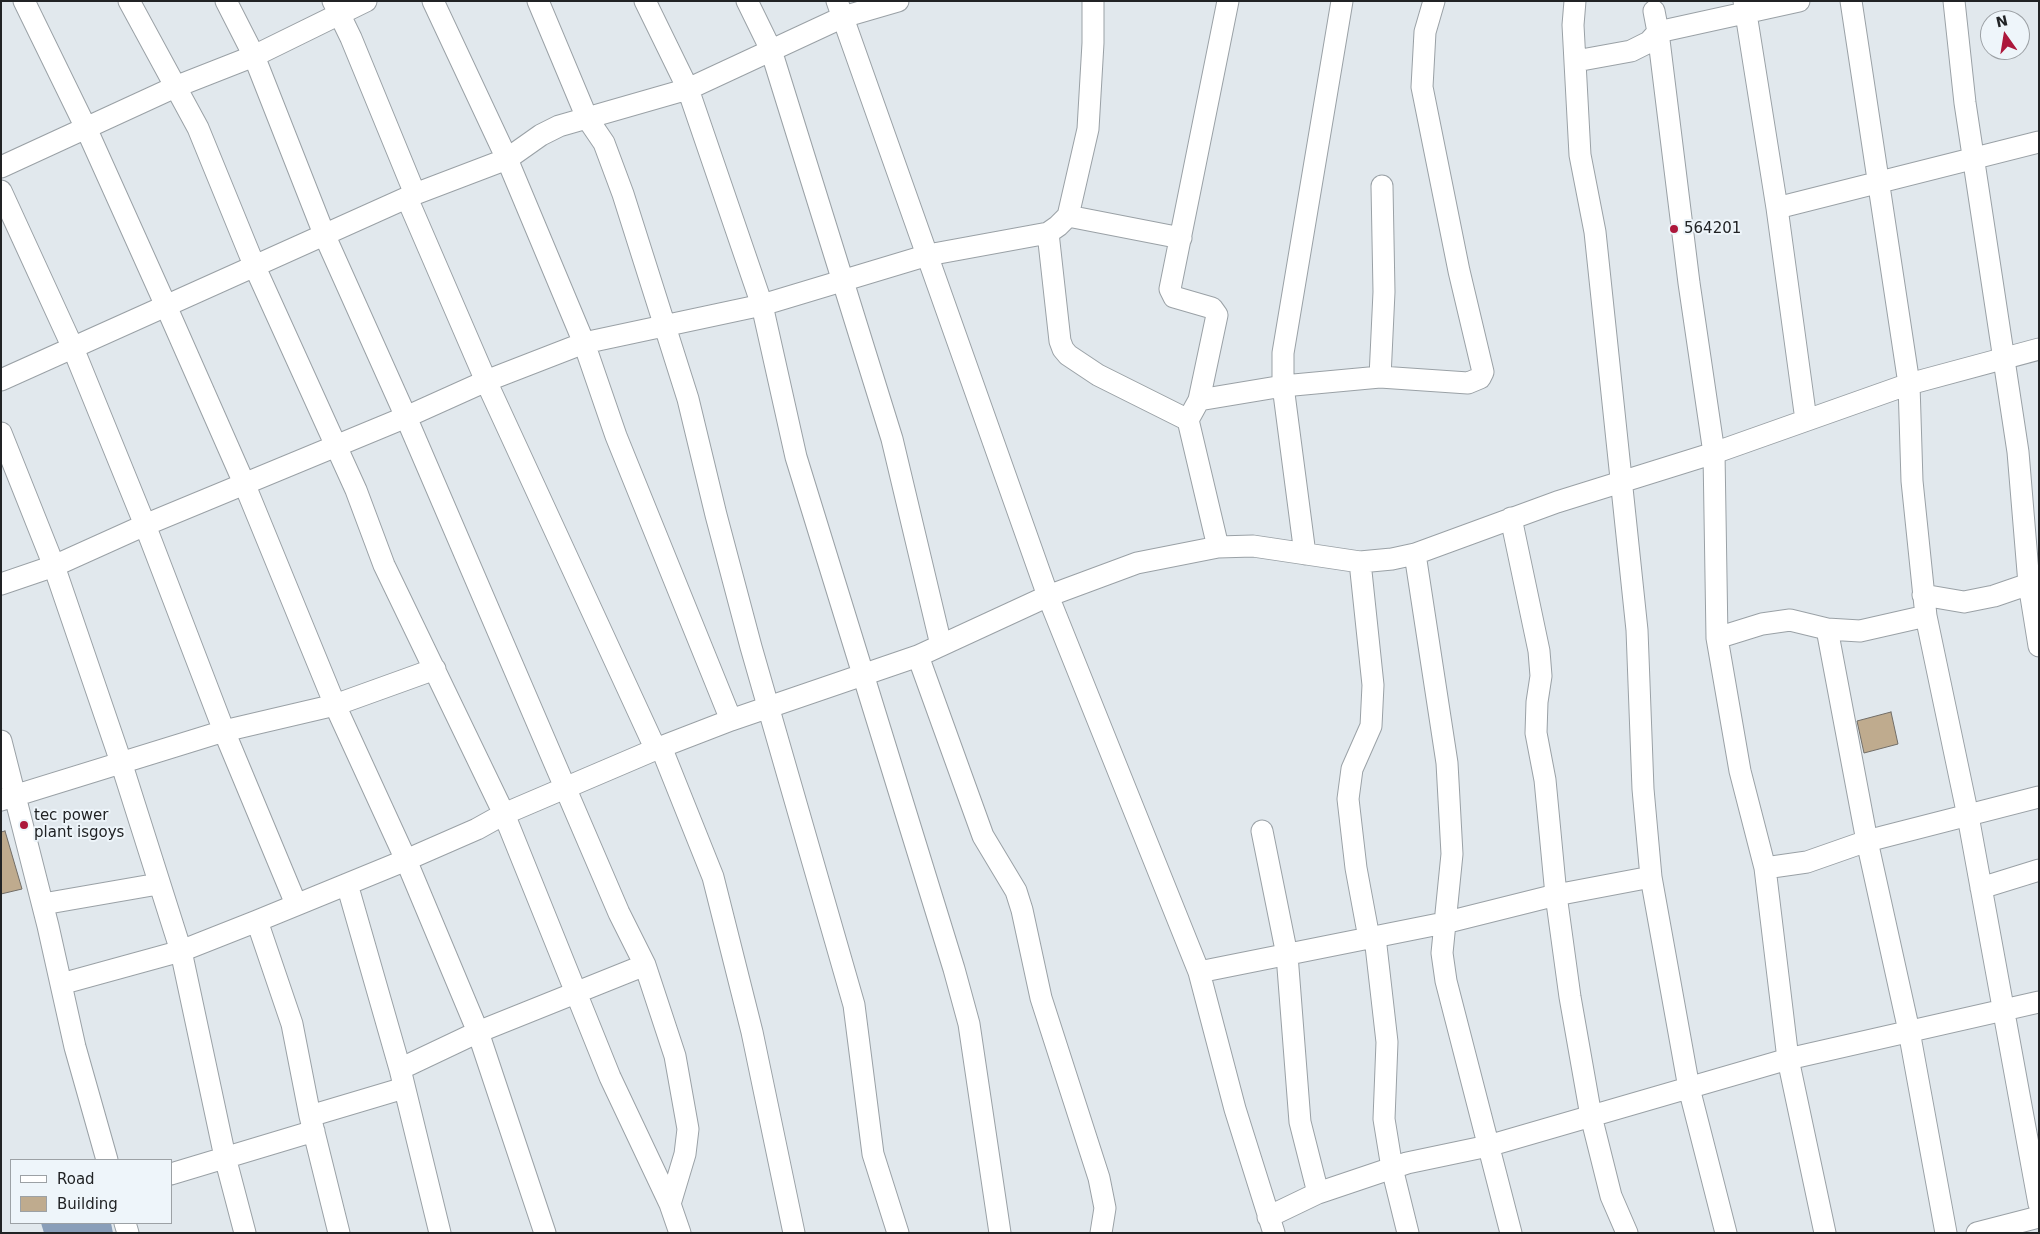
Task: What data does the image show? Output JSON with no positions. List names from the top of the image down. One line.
{"places":["564201","tec power plant isgoys"],"legend":["Road","Building"],"north":"top"}
